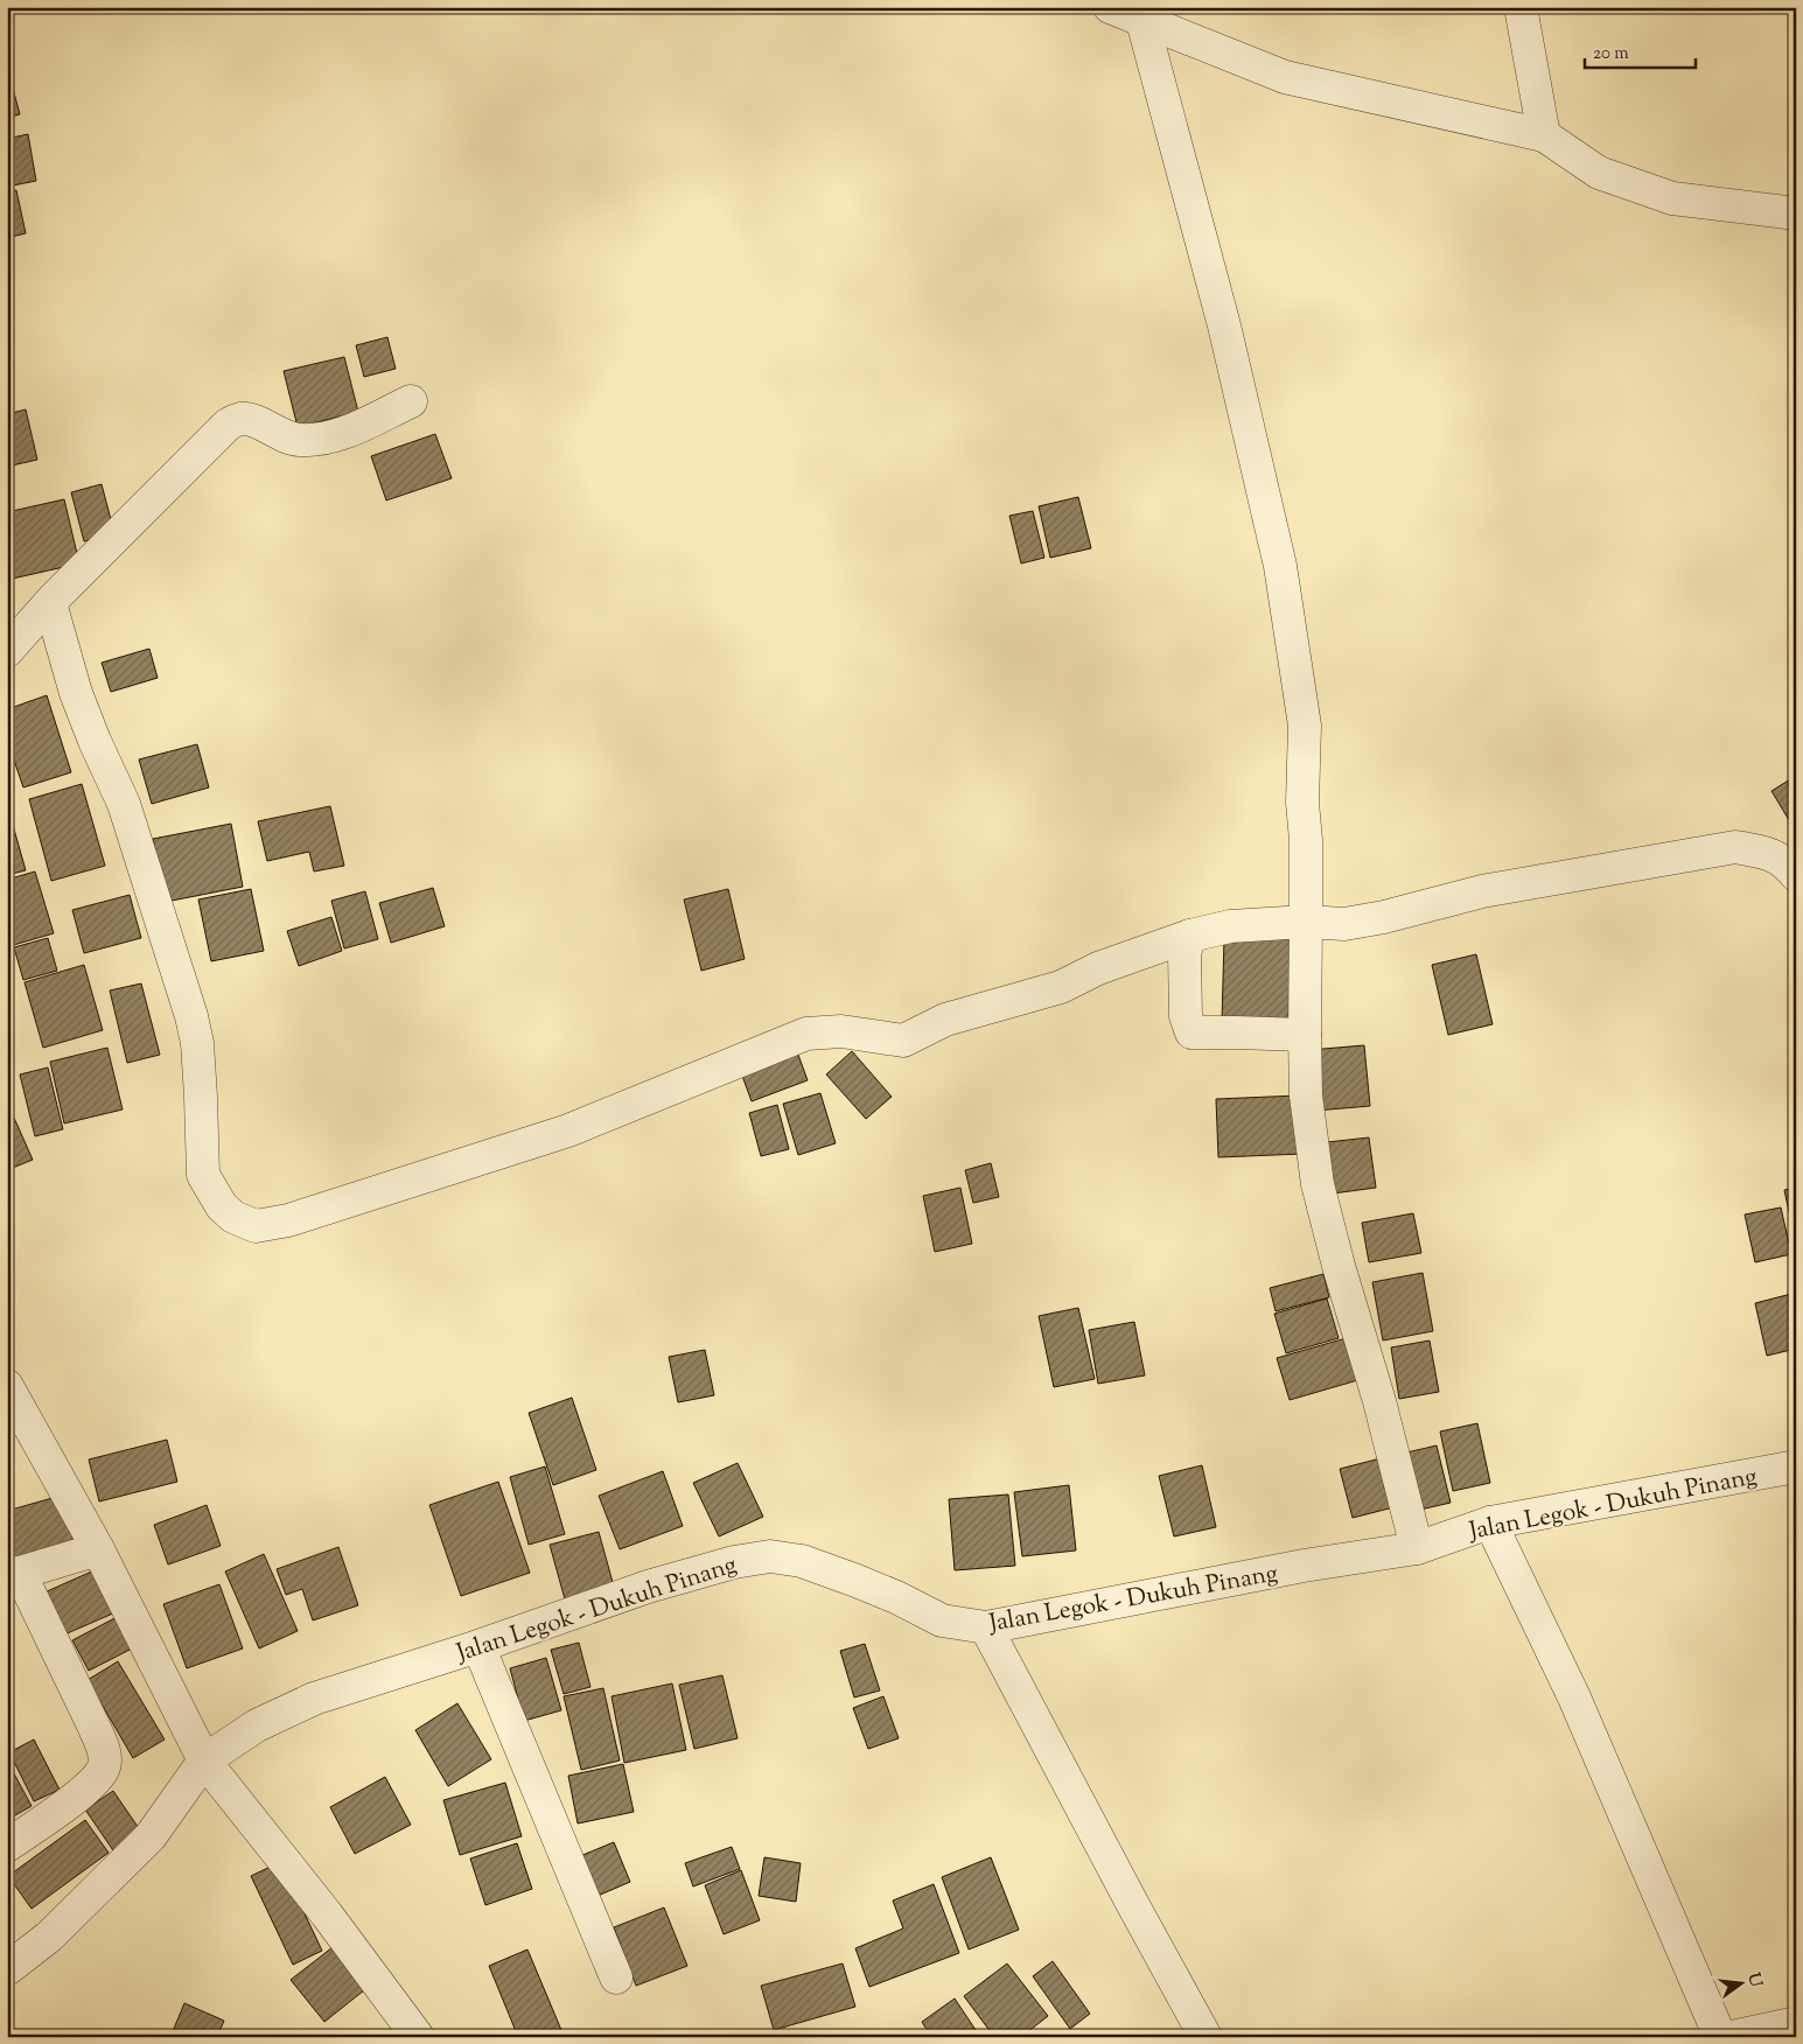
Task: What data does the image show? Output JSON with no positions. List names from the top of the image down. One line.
{"streets":{"street":["Jalan Legok - Dukuh Pinang"]},"scale_bar":"20 m","north":"right"}
